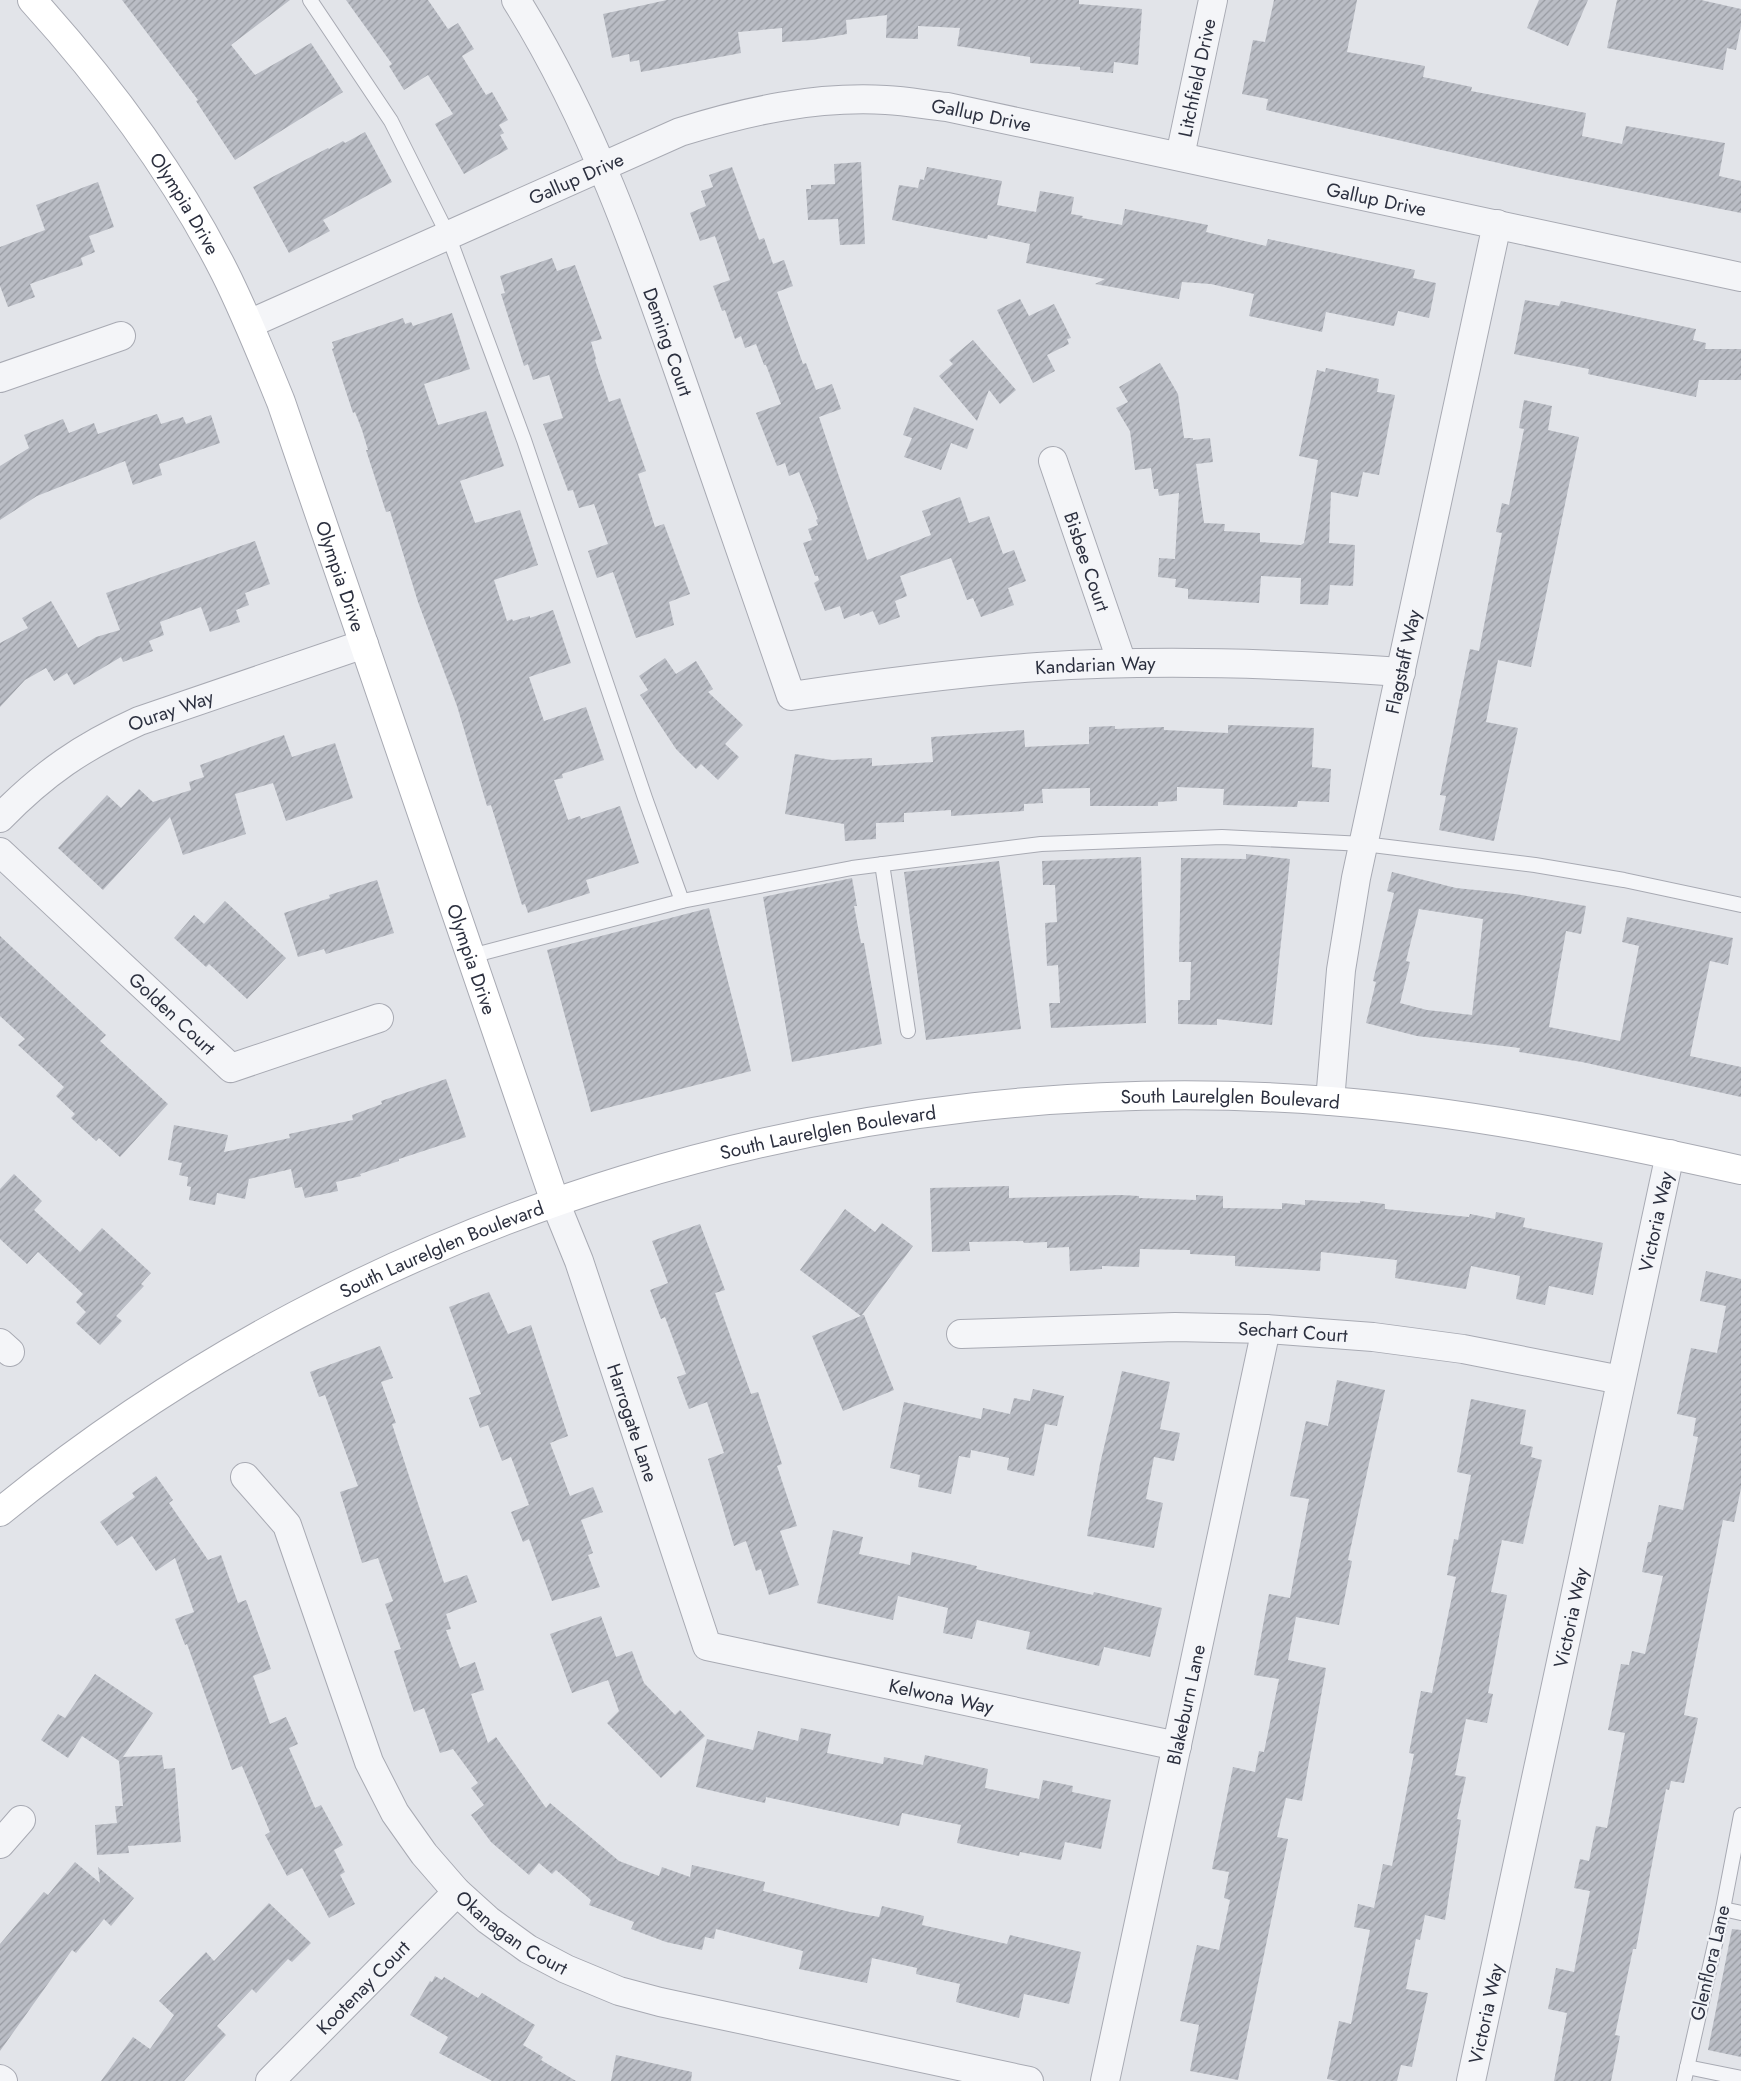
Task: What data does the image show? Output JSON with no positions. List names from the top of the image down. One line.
{"streets":{"street":["Litchfield Drive","Gallup Drive","Olympia Drive","Deming Court","Bisbee Court","Flagstaff Way","Kandarian Way","Ouray Way","Golden Court","South Laurelglen Boulevard","Victoria Way","Sechart Court","Harrogate Lane","Kelwona Way","Blakeburn Lane","Okanagan Court","Kootenay Court"],"lane":["Glenflora Lane"]},"crossings":[["Litchfield Drive","Gallup Drive"],["Gallup Drive","Olympia Drive"],["Gallup Drive","Deming Court"],["Gallup Drive","Flagstaff Way"],["Olympia Drive","Ouray Way"],["Olympia Drive","South Laurelglen Boulevard"],["Olympia Drive","Harrogate Lane"],["Deming Court","Kandarian Way"],["Bisbee Court","Kandarian Way"],["Flagstaff Way","Kandarian Way"],["Flagstaff Way","South Laurelglen Boulevard"],["South Laurelglen Boulevard","Victoria Way"],["South Laurelglen Boulevard","Harrogate Lane"],["Victoria Way","Sechart Court"],["Sechart Court","Blakeburn Lane"],["Harrogate Lane","Kelwona Way"],["Kelwona Way","Blakeburn Lane"],["Okanagan Court","Kootenay Court"]]}
